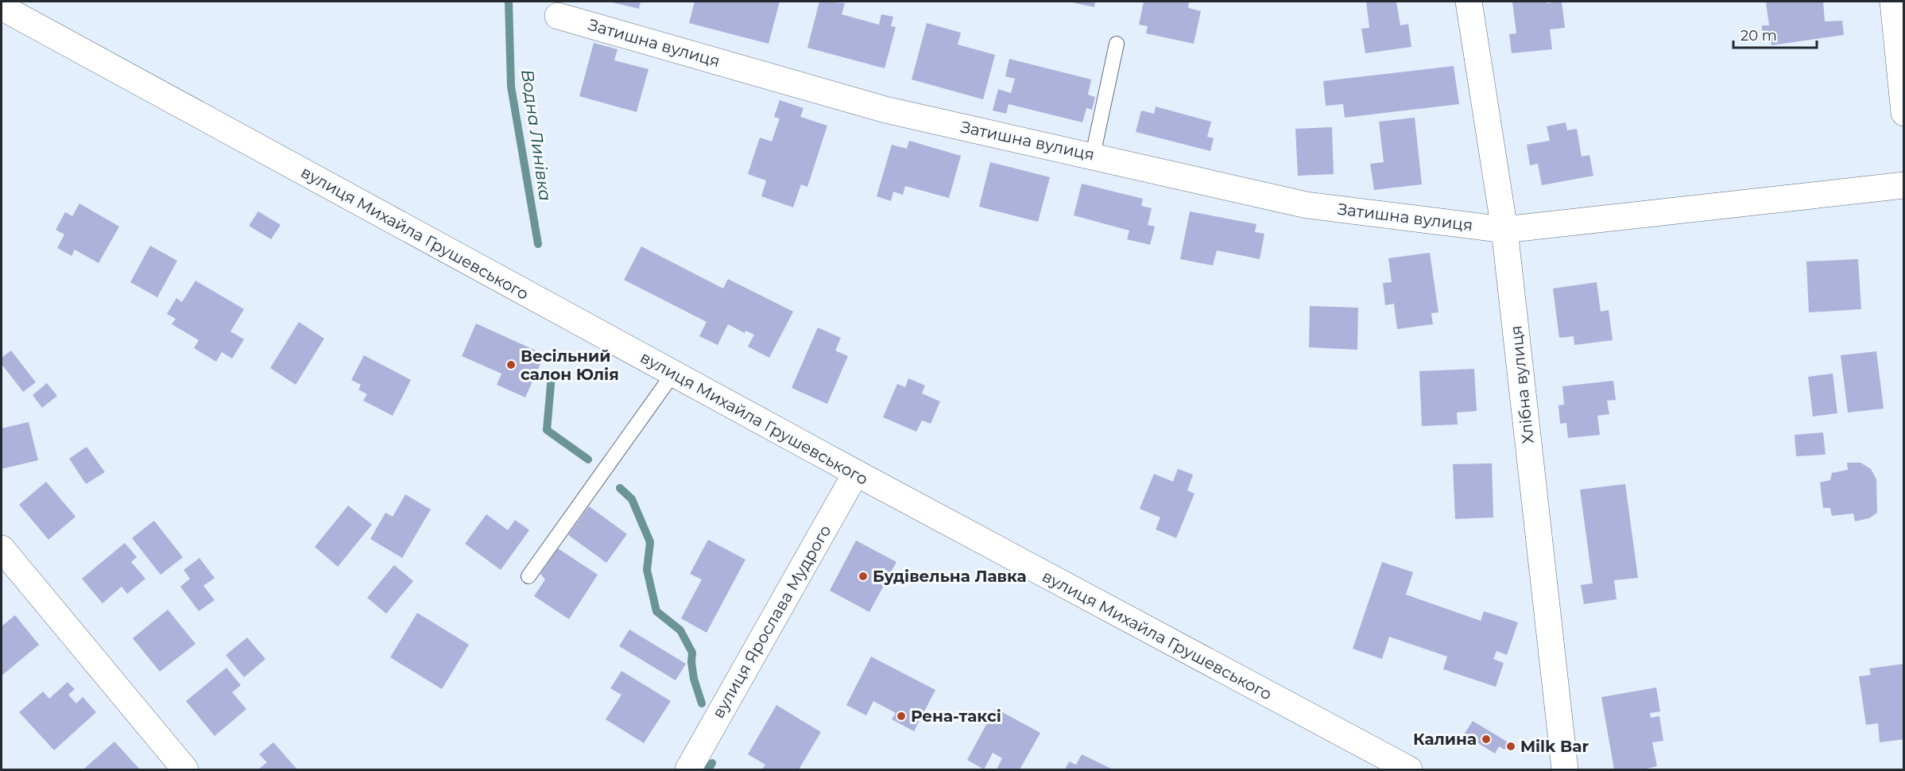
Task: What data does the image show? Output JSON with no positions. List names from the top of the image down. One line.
{"streets":{"street":["Затишна вулиця","вулиця Михайла Грушевського","Хлібна вулиця","вулиця Ярослава Мудрого"]},"crossings":[["Затишна вулиця","Хлібна вулиця"],["вулиця Михайла Грушевського","вулиця Ярослава Мудрого"]],"water":["Водна Линівка"],"places":["Весільний салон Юлія","Будівельна Лавка","Рена-таксі","Калина","Milk Bar"],"scale_bar":"20 m"}
